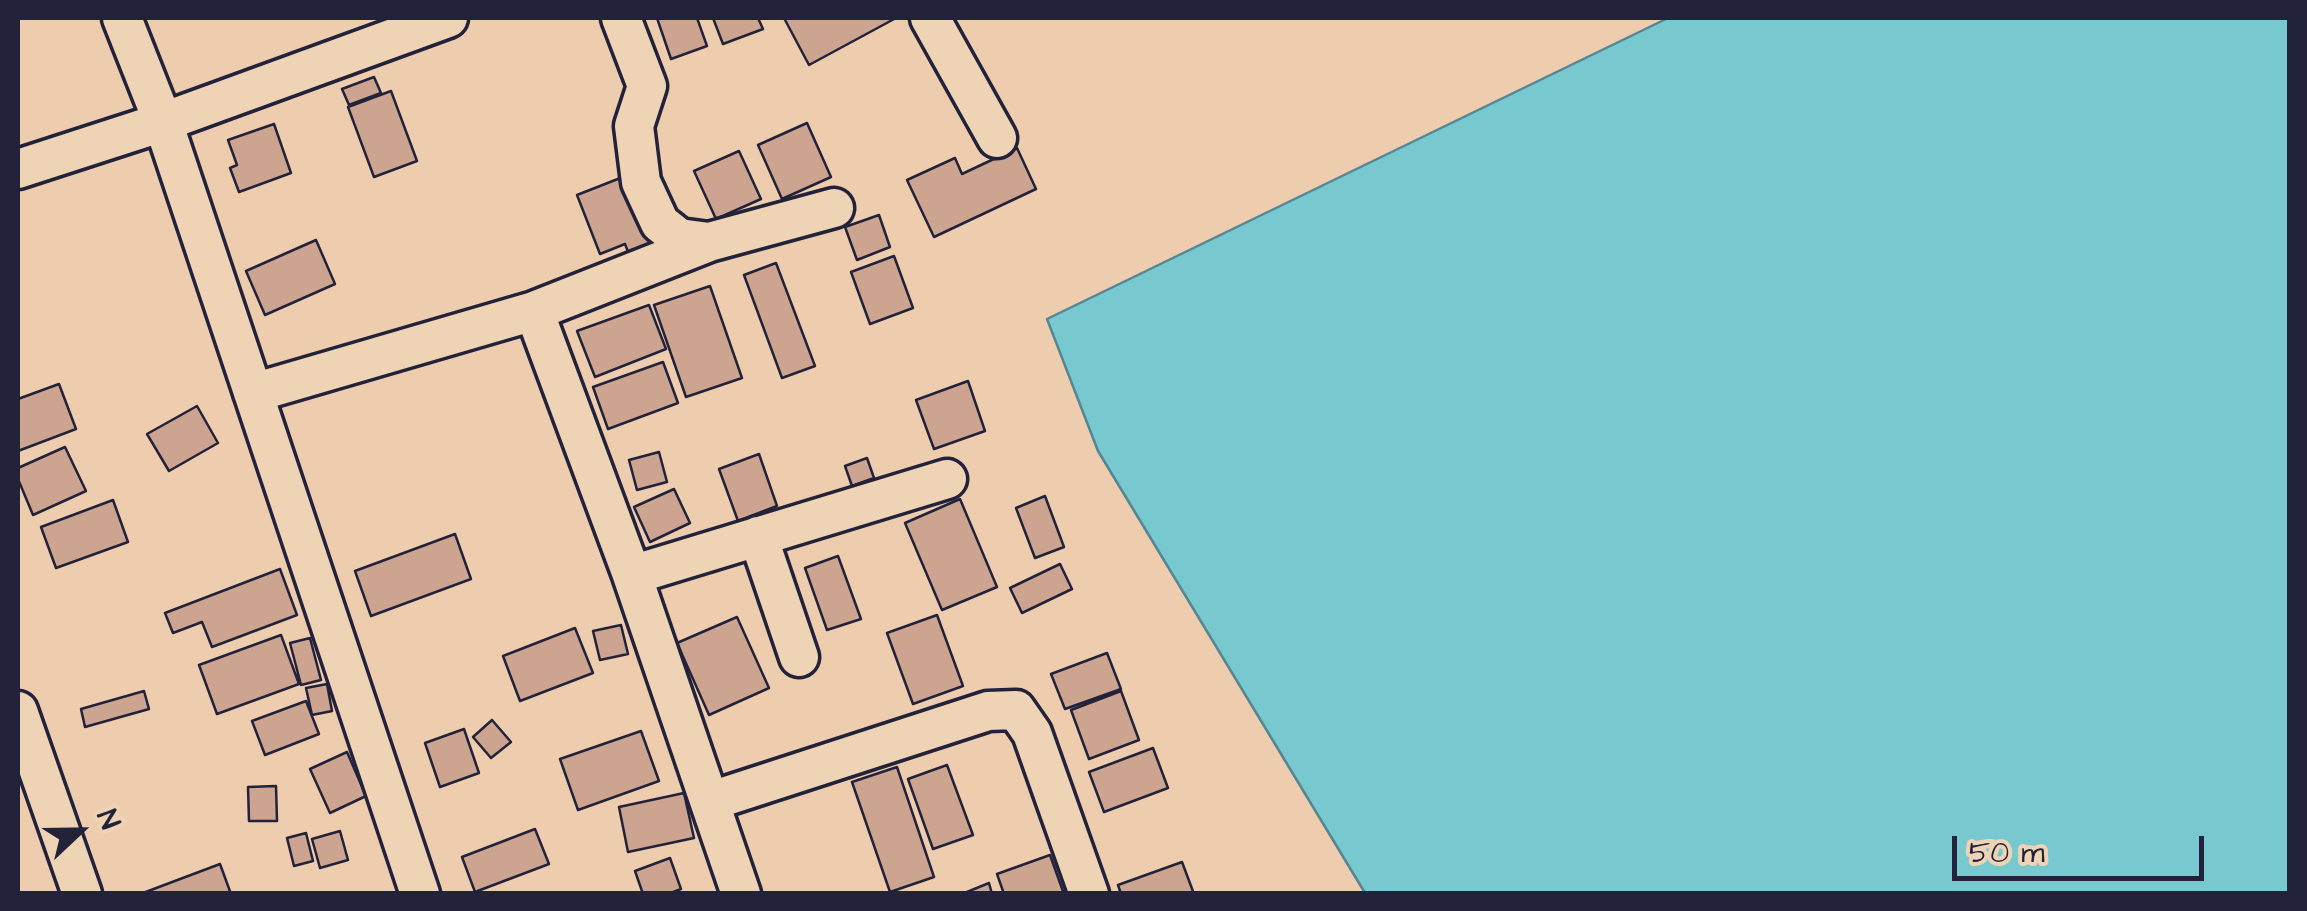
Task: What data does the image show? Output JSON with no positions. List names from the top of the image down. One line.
{"scale_bar":"50 m","north":"right"}
